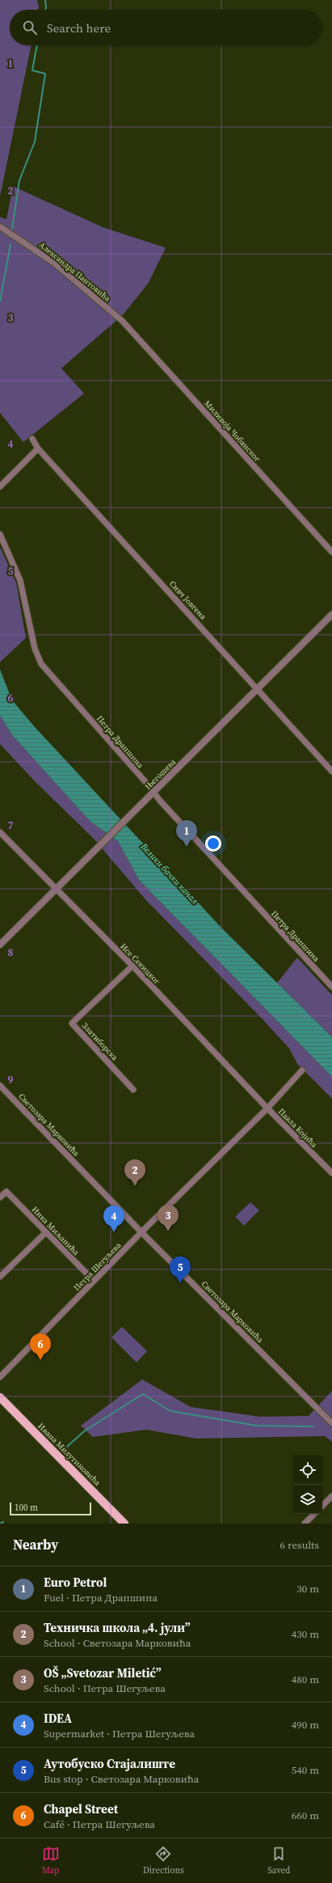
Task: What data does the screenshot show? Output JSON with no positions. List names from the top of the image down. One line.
{"streets":{"main road":["Ивана Милутиновића"],"street":["Александра Пантовића","Миливоја Чобанског","Сивч Јовгена","Петра Драпшина","Његошева","Исе Секицког","Златиборска","Светозара Марковића","Павла Којића","Ника Миљанића","Петра Шегуљева"]},"crossings":[["Александра Пантовића","Миливоја Чобанског"],["Сивч Јовгена","Његошева"],["Петра Драпшина","Његошева"],["Његошева","Исе Секицког"],["Исе Секицког","Златиборска"],["Исе Секицког","Павла Којића"],["Исе Секицког","Петра Шегуљева"],["Светозара Марковића","Петра Шегуљева"],["Павла Којића","Петра Шегуљева"],["Ника Миљанића","Петра Шегуљева"]],"water":["Велики бачки канал"],"scale_bar":"100 m","page":{"search":"Search here","pins":["1","2","3","4","5","6"],"scale":"100 m","heading":["Nearby","6 results"],"list":[{"mark":"1","name":"Euro Petrol","note":"Fuel · Петра Драпшина","value":"30 m"},{"mark":"2","name":"Техничка школа „4. јули”","note":"School · Светозара Марковића","value":"430 m"},{"mark":"3","name":"OŠ „Svetozar Miletić”","note":"School · Петра Шегуљева","value":"480 m"},{"mark":"4","name":"IDEA","note":"Supermarket · Петра Шегуљева","value":"490 m"},{"mark":"5","name":"Аутобуско Стајалиште","note":"Bus stop · Светозара Марковића","value":"540 m"},{"mark":"6","name":"Chapel Street","note":"Café · Петра Шегуљева","value":"660 m"}],"nav":["Map","Directions","Saved"]},"grid":{"rows":["1","2","3","4","5","6","7","8","9"]}}
